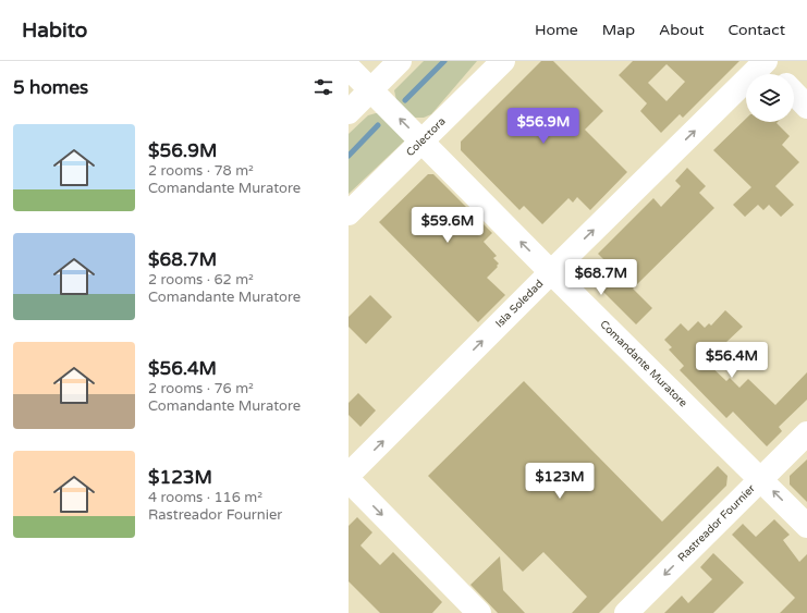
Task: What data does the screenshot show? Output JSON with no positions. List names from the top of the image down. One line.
{"streets":{"street":["Colectora","Isla Soledad","Comandante Muratore","Rastreador Fournier"]},"crossings":[["Colectora","Comandante Muratore"],["Isla Soledad","Comandante Muratore"],["Comandante Muratore","Rastreador Fournier"]],"one_way":["Isla Soledad","Comandante Muratore","Rastreador Fournier"],"page":{"header":"Habito","nav":["Home","Map","About","Contact"],"heading":"5 homes","price":["$56.9M","$59.6M","$68.7M","$56.4M","$123M"],"list":[{"name":"$56.9M","note":"2 rooms · 78 m² · Comandante Muratore"},{"name":"$68.7M","note":"2 rooms · 62 m² · Comandante Muratore"},{"name":"$56.4M","note":"2 rooms · 76 m² · Comandante Muratore"},{"name":"$123M","note":"4 rooms · 116 m² · Rastreador Fournier"}]}}
